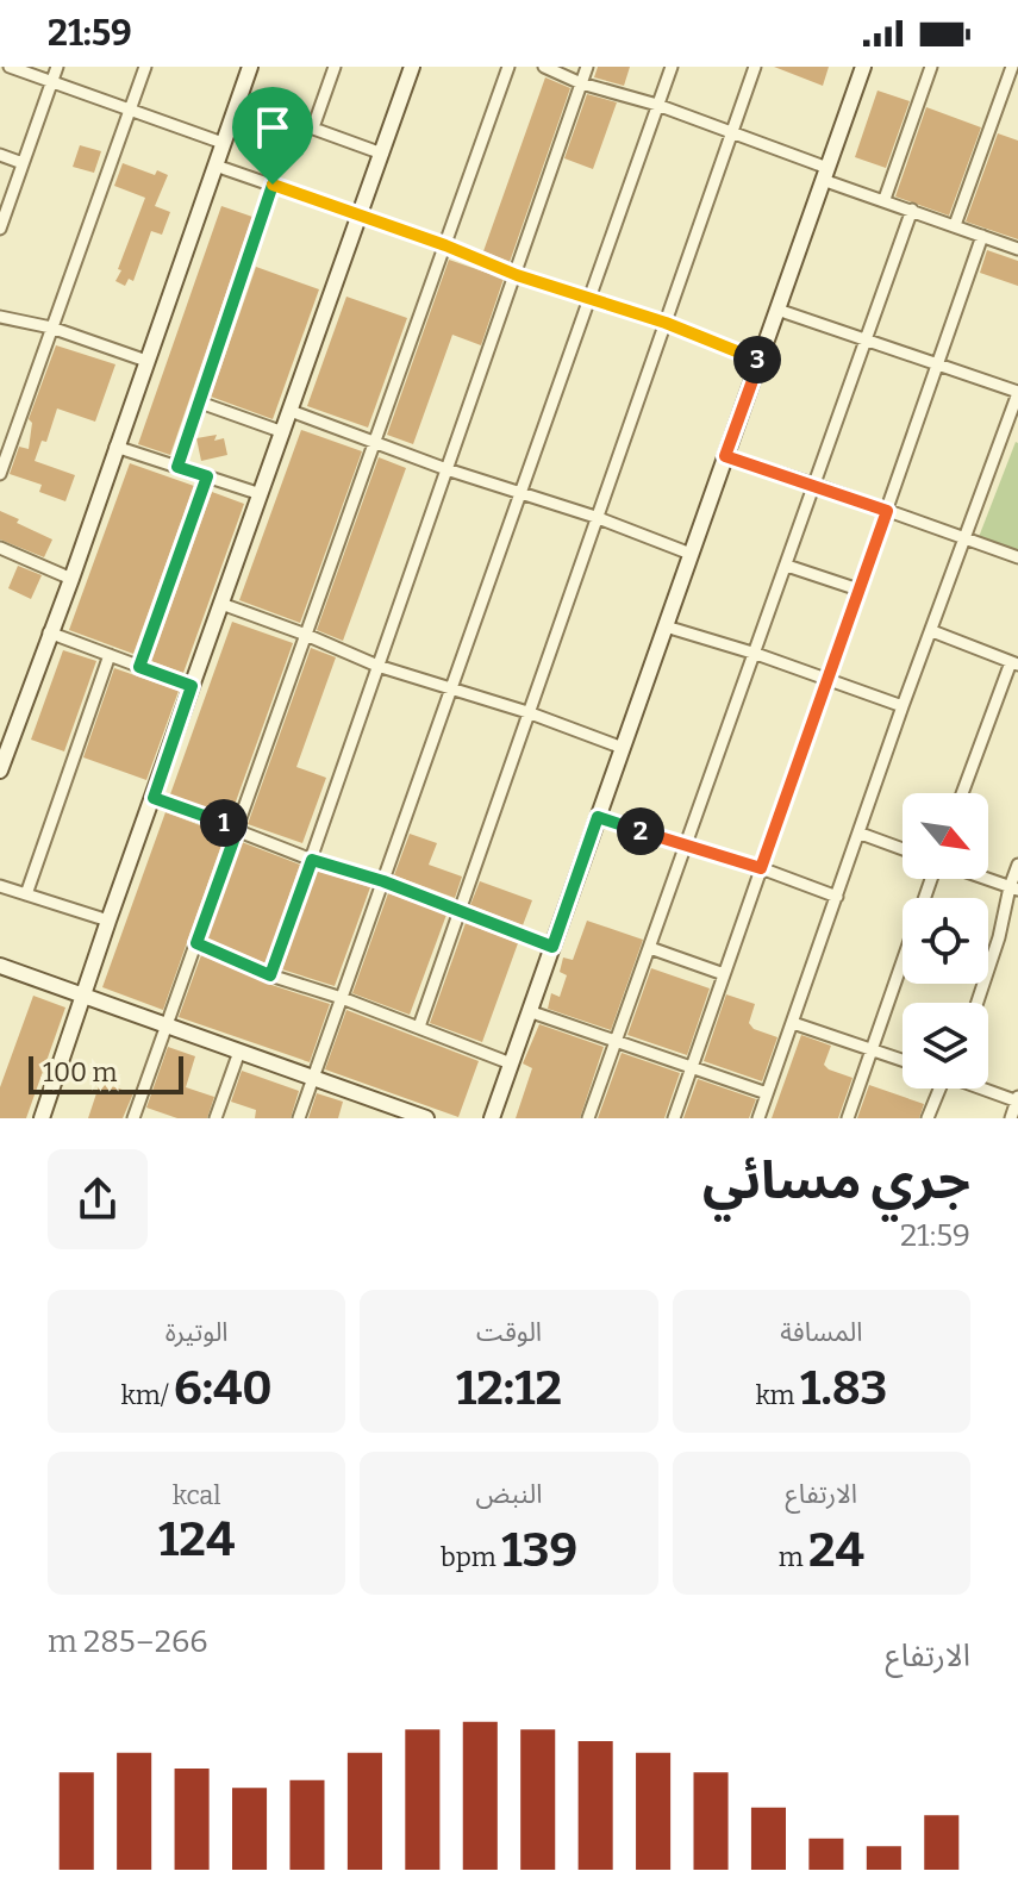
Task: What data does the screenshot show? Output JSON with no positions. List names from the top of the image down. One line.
{"scale_bar":"100 m","north":"bottom right","page":{"status":"21:59","pins":["3","1","2"],"scale":"100 m","heading":["جري مسائي","21:59"],"stats":[["المسافة","1.83 km"],["الوقت","12:12"],["الوتيرة","6:40 /km"],["الارتفاع","24 m"],["النبض","139 bpm"],["kcal","124"]],"chart":["الارتفاع","266–285 m"]}}
